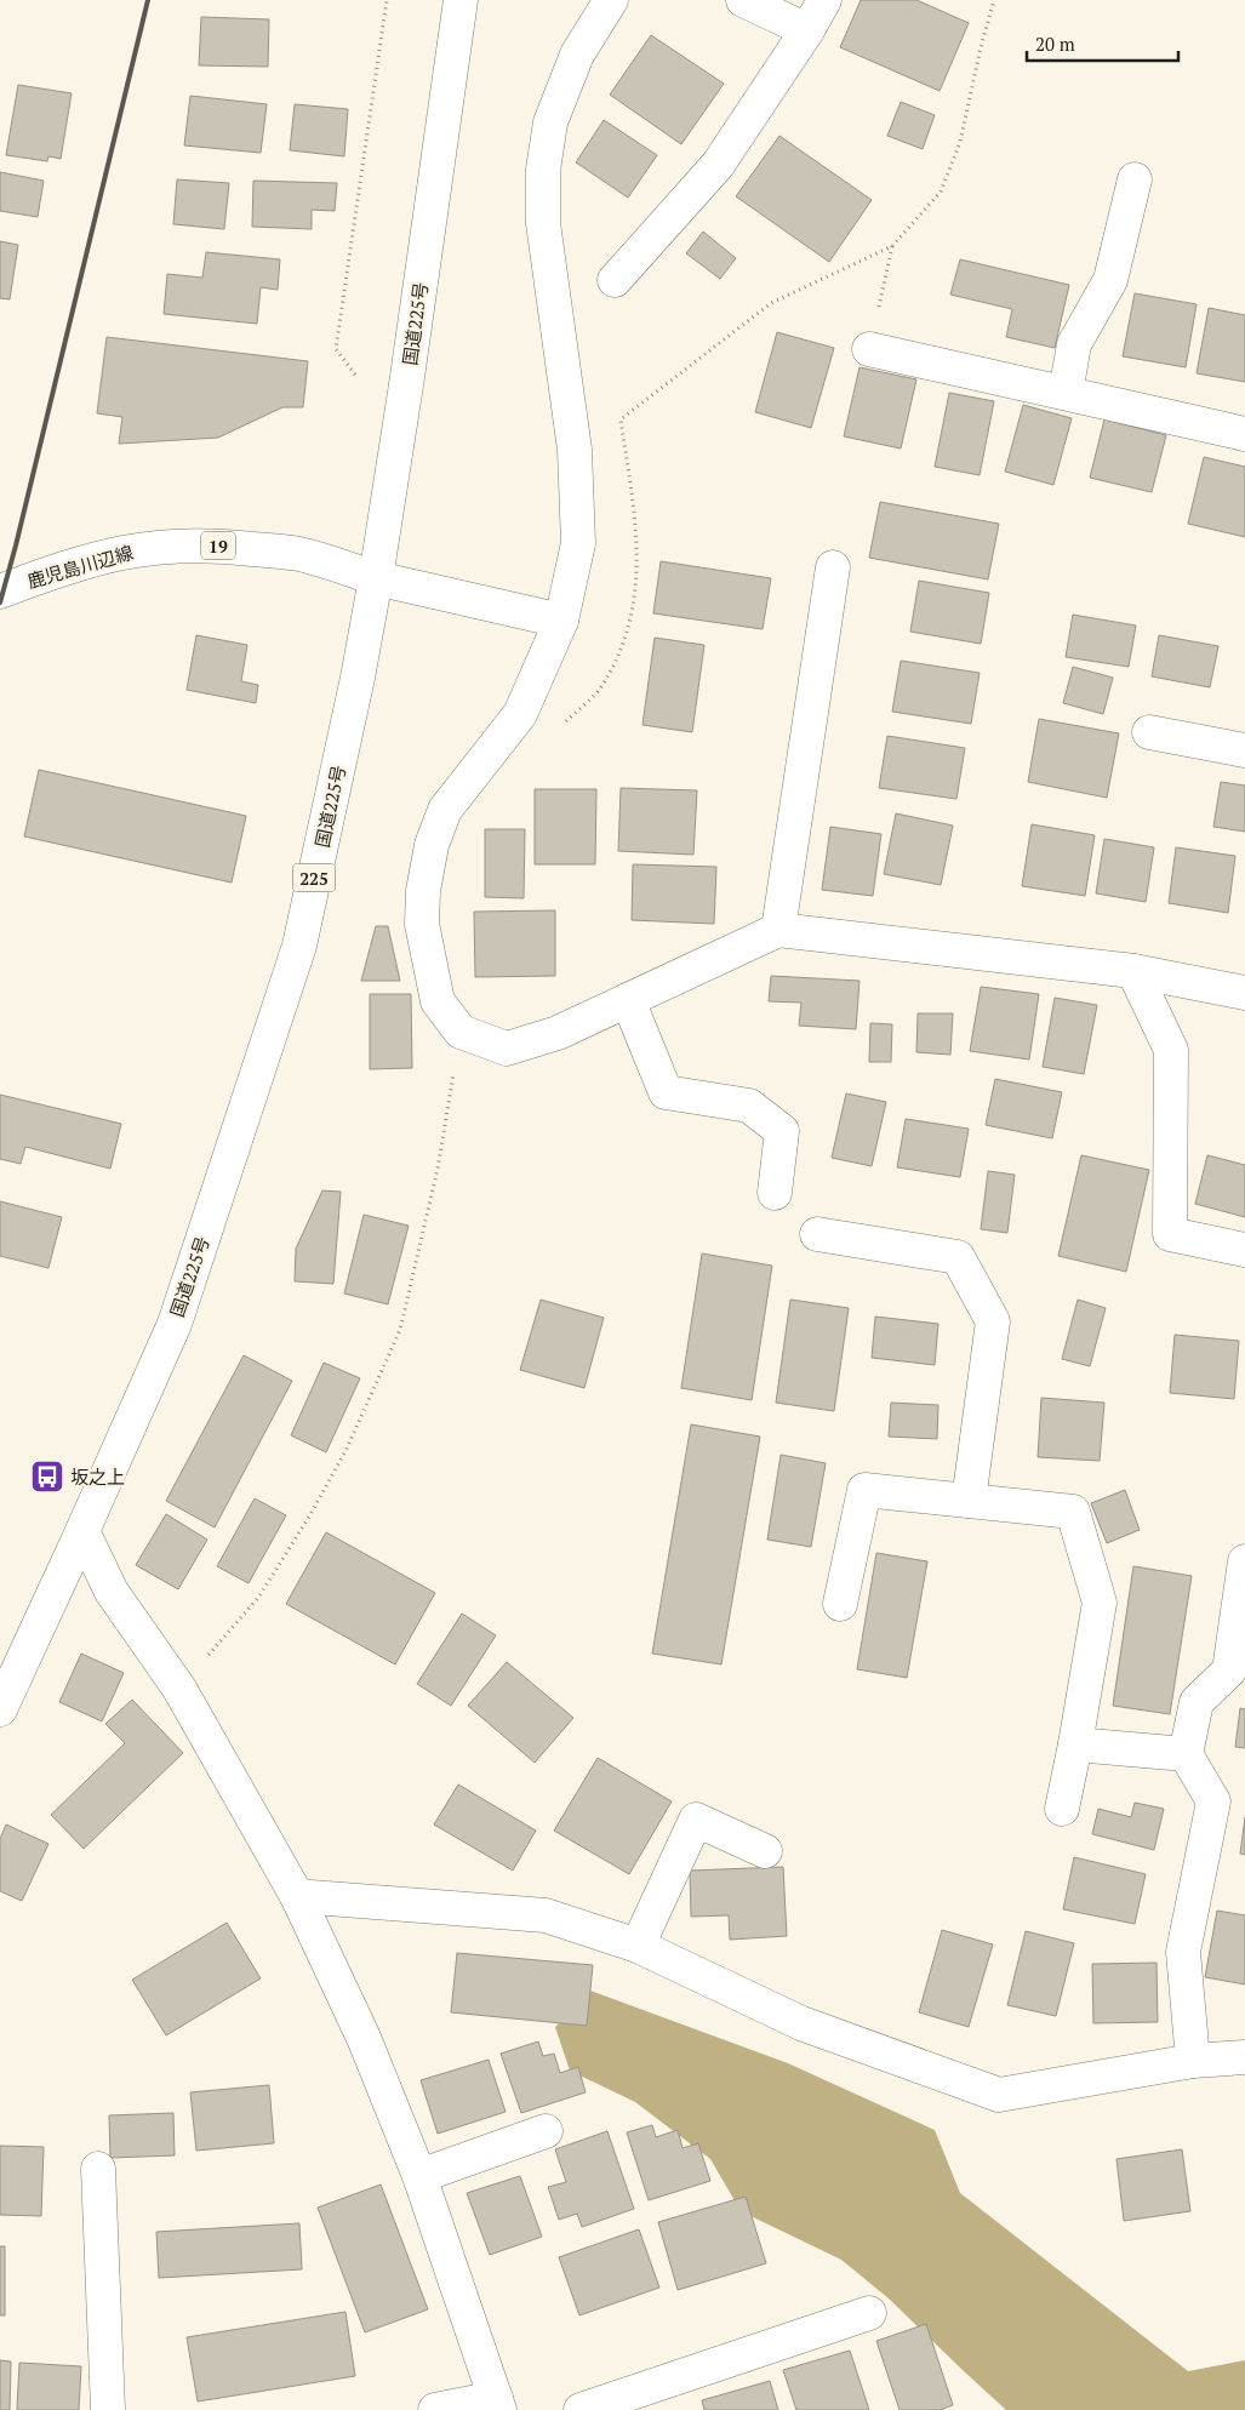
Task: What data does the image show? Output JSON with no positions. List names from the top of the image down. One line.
{"streets":{"main road":["国道225号","19","鹿児島川辺線","225"]},"crossings":[["国道225号","鹿児島川辺線"]],"places":{"bus stop":["坂之上"]},"scale_bar":"20 m"}
